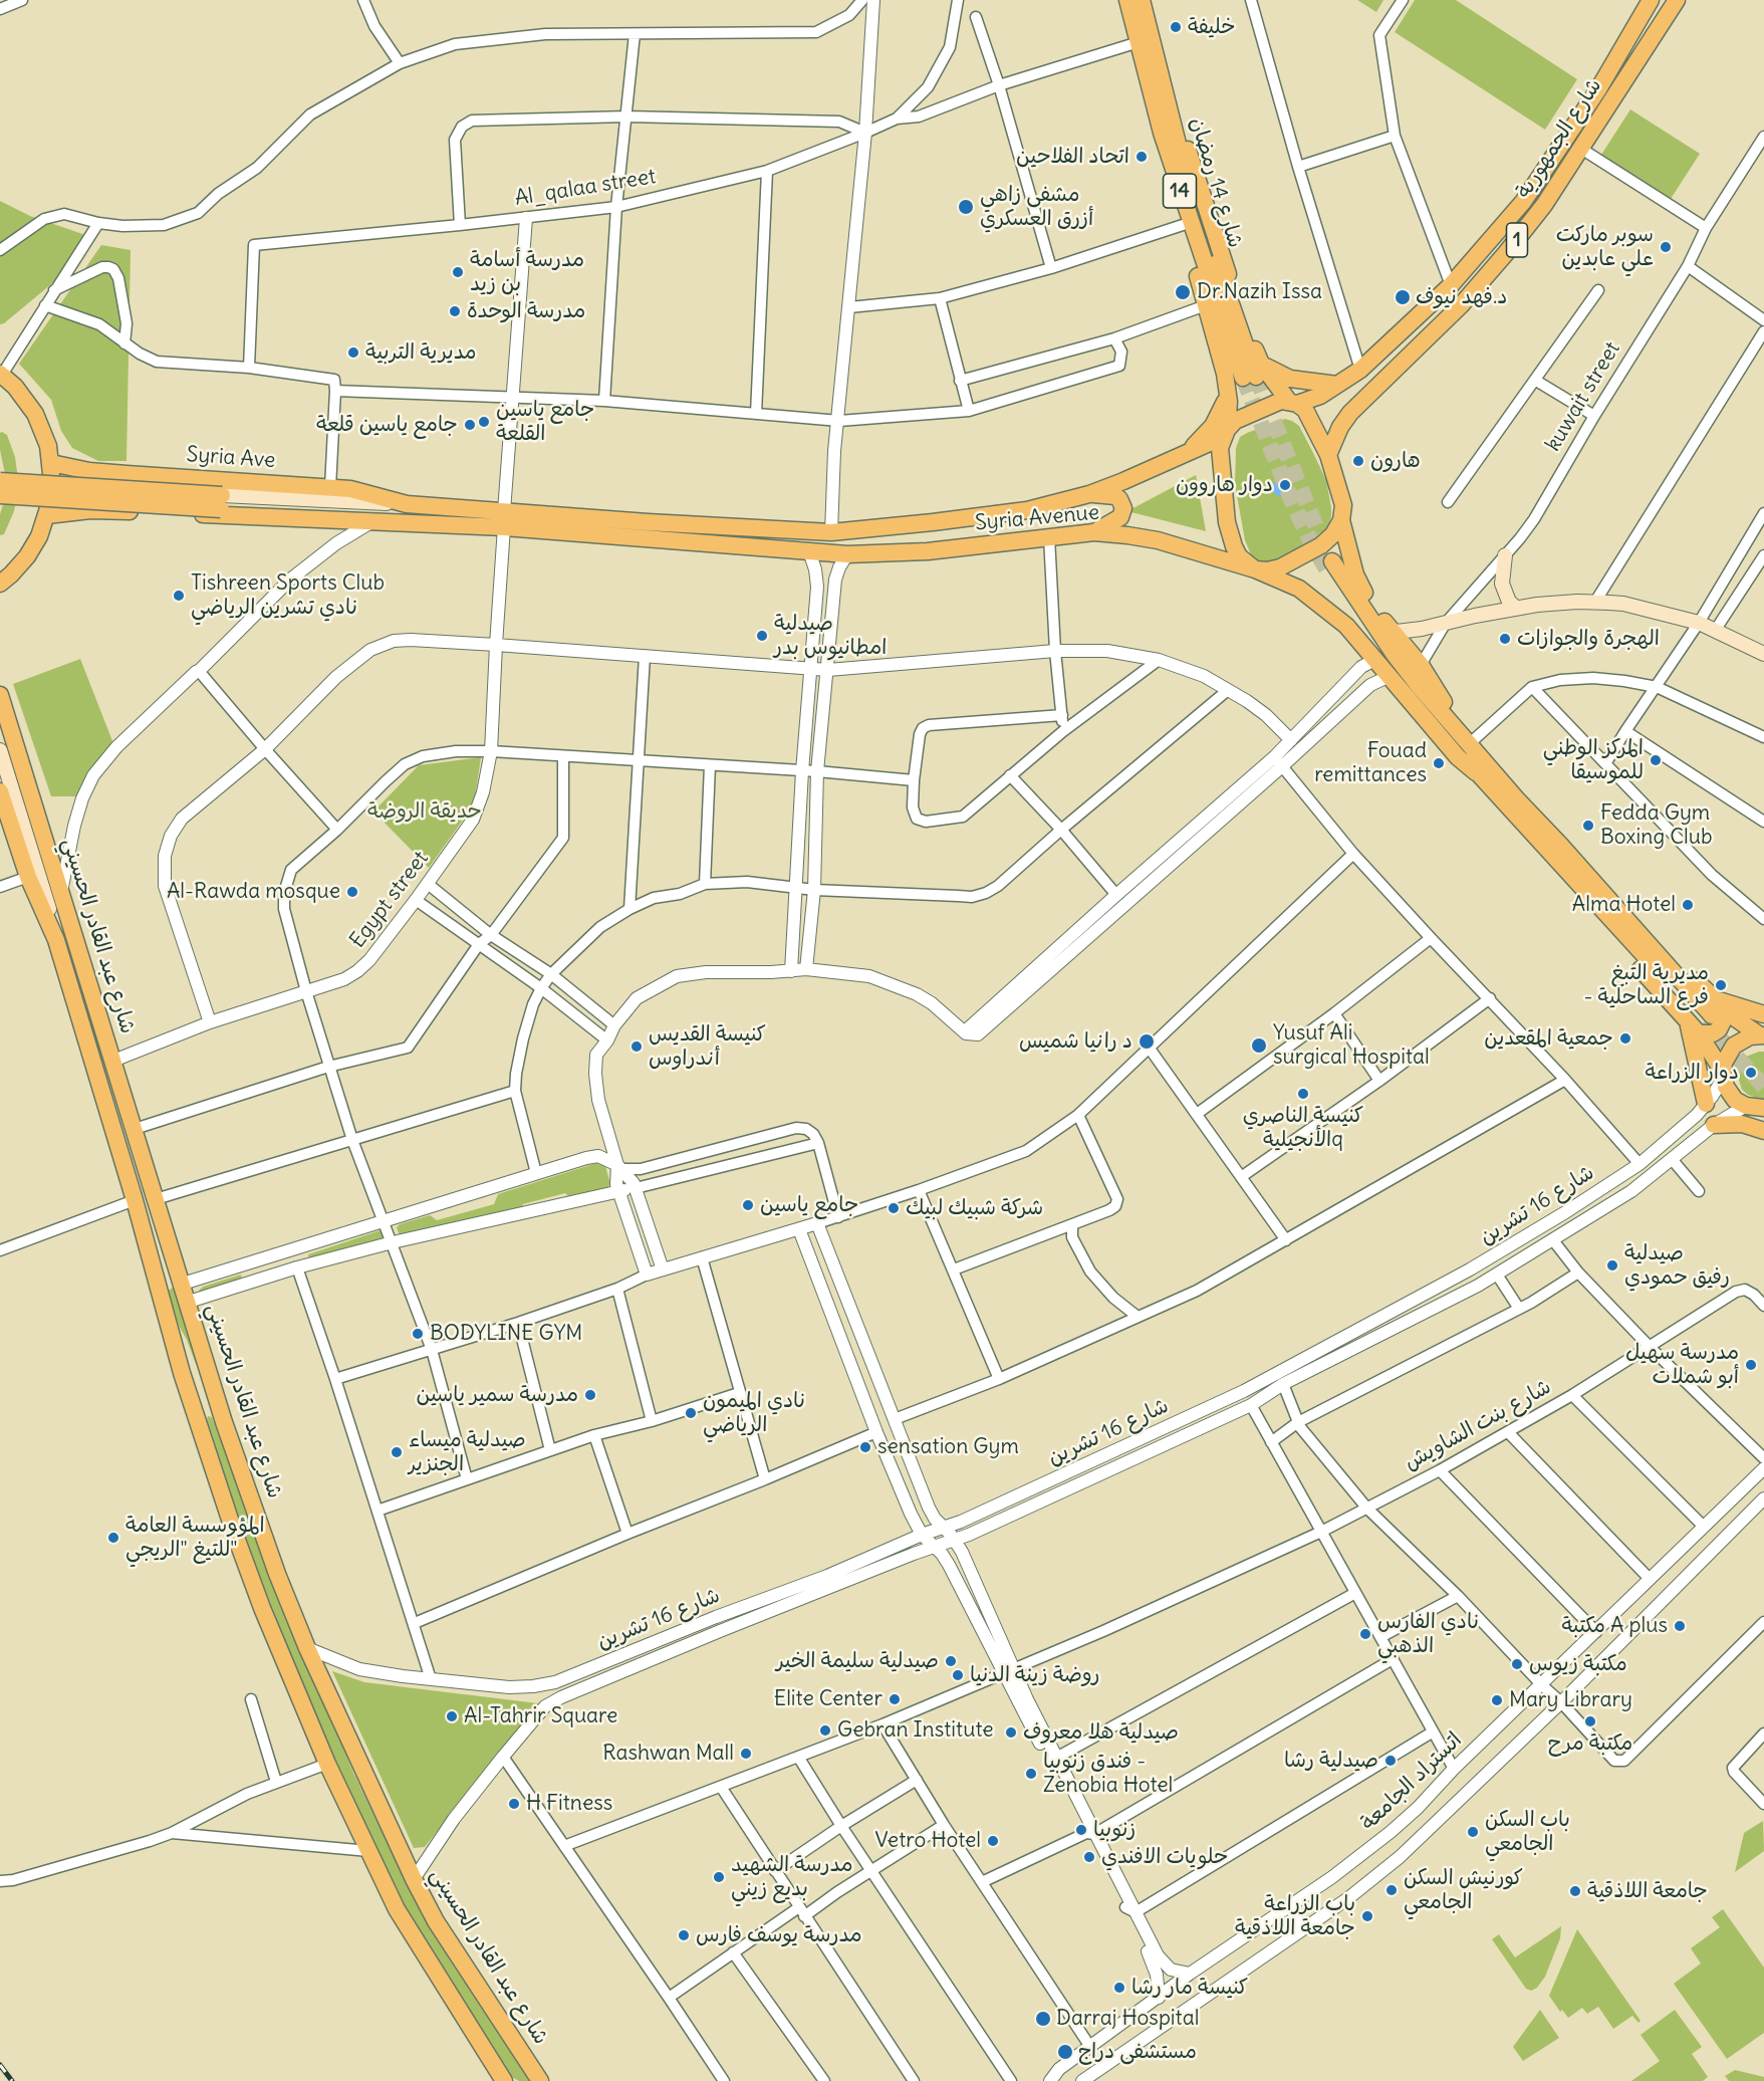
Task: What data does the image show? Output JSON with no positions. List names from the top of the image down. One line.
{"streets":{"main road":["شارع الجمهورية","شارع 14 رمضان","14","1","Syria Ave","Syria Avenue","شارع عبد القادر الحسيني"],"street":["Al_qalaa street","kuwait street","Egypt street","شارع 16 تشرين","شارع بنت الشاويش","اتستراد الجامعة"]},"crossings":[["شارع الجمهورية","شارع 14 رمضان"],["شارع الجمهورية","Syria Avenue"],["شارع 14 رمضان","Syria Avenue"],["Al_qalaa street","Egypt street"],["Syria Ave","Syria Avenue"],["Syria Ave","Egypt street"],["Syria Avenue","Egypt street"],["Egypt street","شارع عبد القادر الحسيني"],["شارع عبد القادر الحسيني","شارع 16 تشرين"]],"parks":["حديقة الروضة"],"places":["خليفة","اتحاد الفلاحين","مشفى زاهي أزرق العسكري","سوبر ماركت علي عابدين","مدرسة أسامة بن زيد","Dr.Nazih Issa","د.فهد نيوف","مدرسة الوحدة","مديرية التربية","جامع ياسين القلعة","جامع ياسين قلعة","هارون","دوار هاروون","Tishreen Sports Club نادي تشرين الرياضي","صيدلية امطانيوس بدر","الهجرة والجوازات","المركز الوطني للموسيقا","Fouad remittances","Fedda Gym Boxing Club","Al-Rawda mosque","Alma Hotel","مديرية التبغ - فرع الساحلية","جمعية المقعدين","د رانيا شميس","Yusuf Ali surgical Hospital","كنيسة القديس أندراوس","دوار الزراعة","كنيسة الناصري الأنجيليةq","جامع ياسين","شركة شبيك لبيك","صيدلية رفيق حمودي","BODYLINE GYM","مدرسة سهيل أبو شملات","مدرسة سمير ياسين","نادي الميمون الرياضي","sensation Gym","صيدلية ميساء الجنزير","المؤوسسة العامة للتيغ \"الريجي\"","مكتبة A plus","نادي الفارس الذهبي","صيدلية سليمة الخير","مكتبة زيوس","روضة زينة الدنيا","Elite Center","Mary Library","Al-Tahrir Square","مكتبة مرح","Gebran Institute","صيدلية هلا معروف","Rashwan Mall","صيدلية رشا","فندق زنوبيا - Zenobia Hotel","H Fitness","زنوبيا","باب السكن الجامعي","Vetro Hotel","حلويات الافندي","مدرسة الشهيد بديع زيني","كورنيش السكن الجامعي","جامعة اللاذقية","باب الزراعة جامعة اللاذقية","مدرسة يوسف فارس","كنيسة مار رشا","Darraj Hospital","مستشفى دراج"]}
